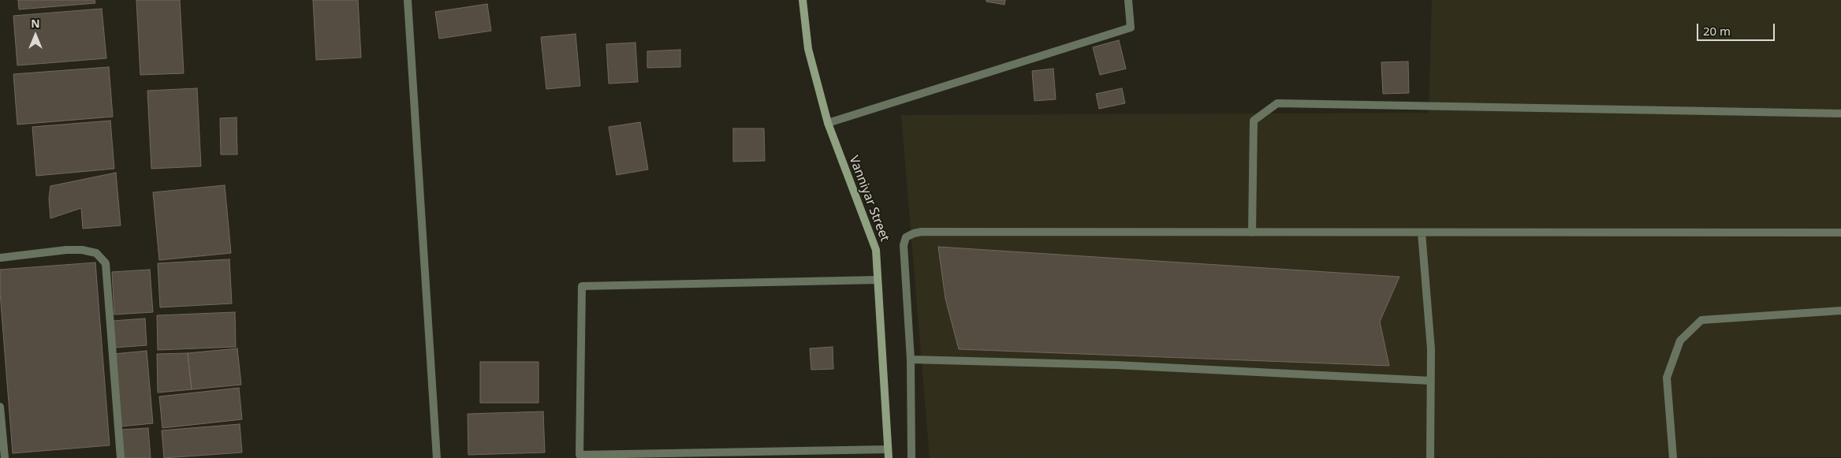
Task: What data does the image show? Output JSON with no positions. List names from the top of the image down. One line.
{"streets":{"main road":["Vanniyar Street"]},"scale_bar":"20 m","north":"top"}
